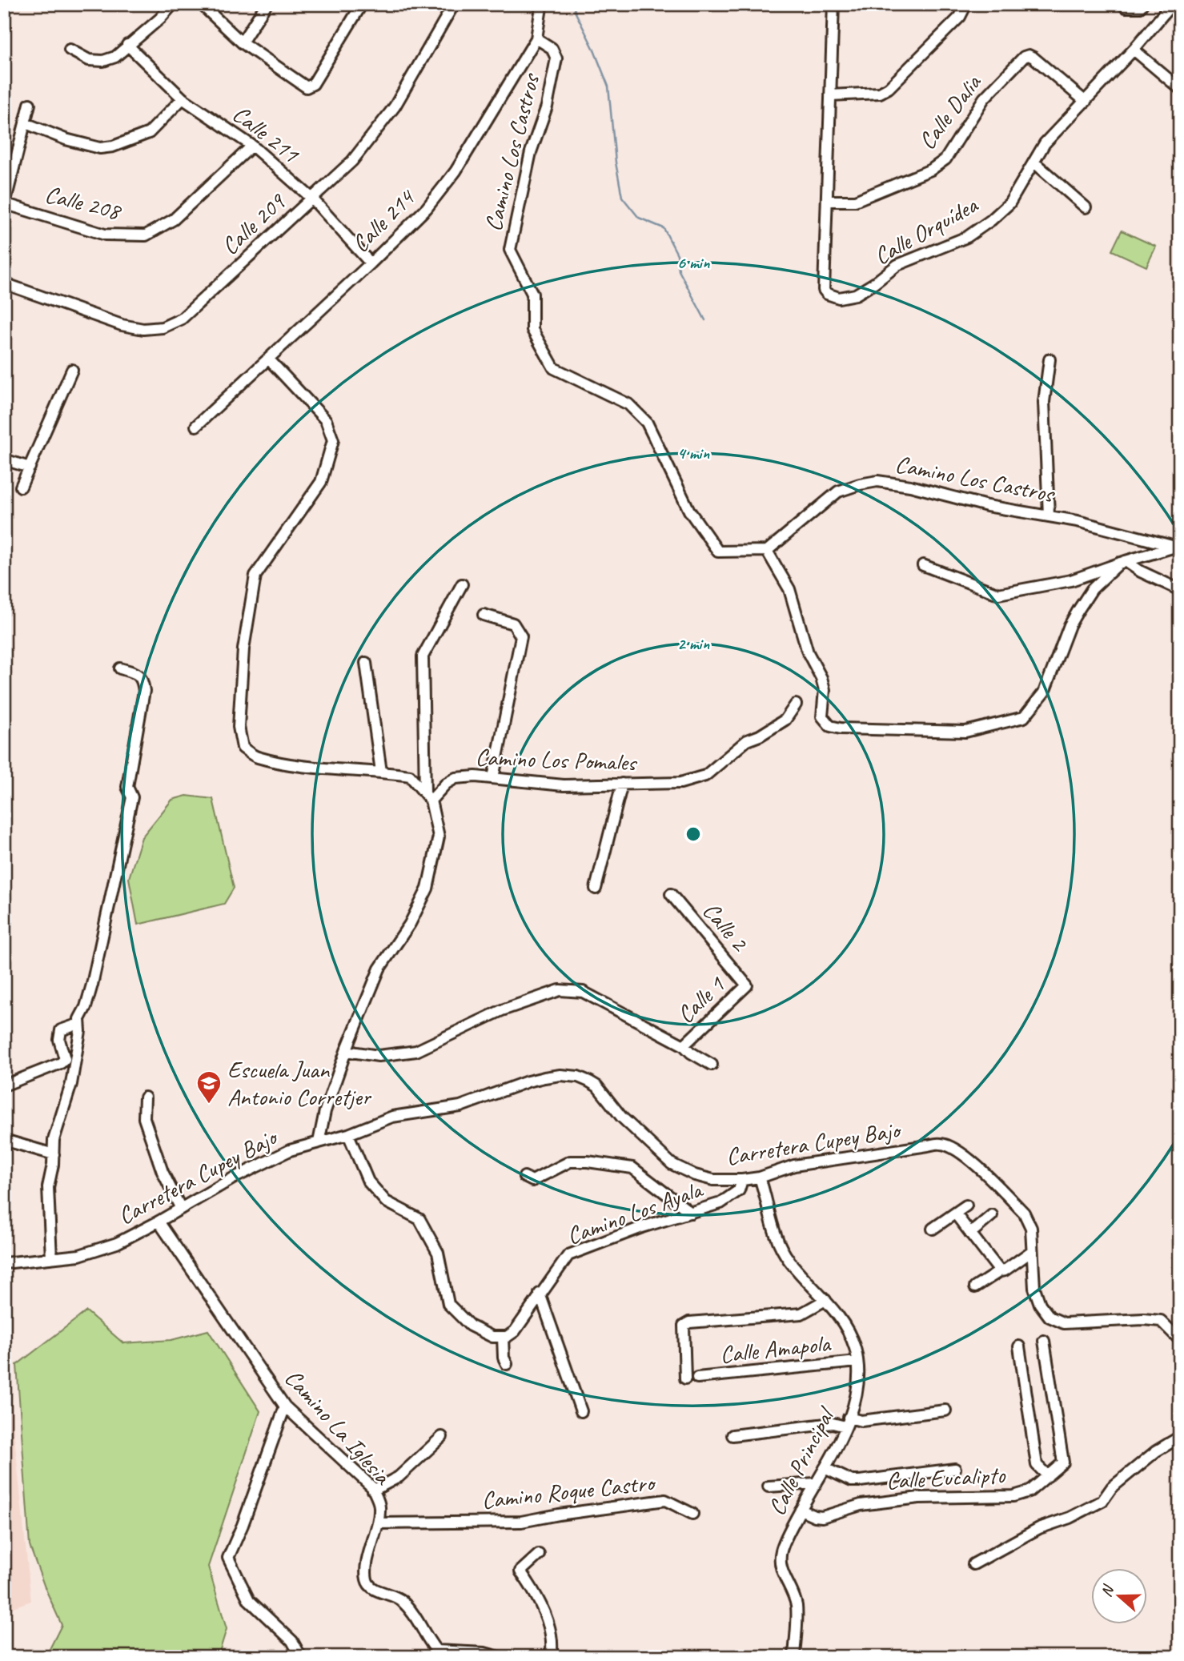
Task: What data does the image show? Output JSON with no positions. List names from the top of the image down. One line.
{"streets":{"street":["Calle Dalia","Calle 211","Camino Los Castros","Calle 208","Calle 214","Calle 209","Calle Orquídea","Camino Los Pomales","Calle 2","Calle 1","Carretera Cupey Bajo","Camino Los Ayala","Calle Amapola","Camino La Iglesia","Calle Principal","Calle Eucalipto","Camino Roque Castro"]},"crossings":[["Calle Dalia","Calle Orquídea"],["Calle 211","Calle 208"],["Calle 211","Calle 214"],["Calle 211","Calle 209"],["Camino Los Castros","Calle 214"],["Calle 2","Calle 1"],["Carretera Cupey Bajo","Camino Los Ayala"],["Carretera Cupey Bajo","Camino La Iglesia"],["Carretera Cupey Bajo","Calle Principal"],["Calle Amapola","Calle Principal"],["Camino La Iglesia","Camino Roque Castro"],["Calle Principal","Calle Eucalipto"]],"places":{"school or university":["Escuela Juan Antonio Corretjer"]},"north":"left","rings":["6 min","4 min","2 min"]}
